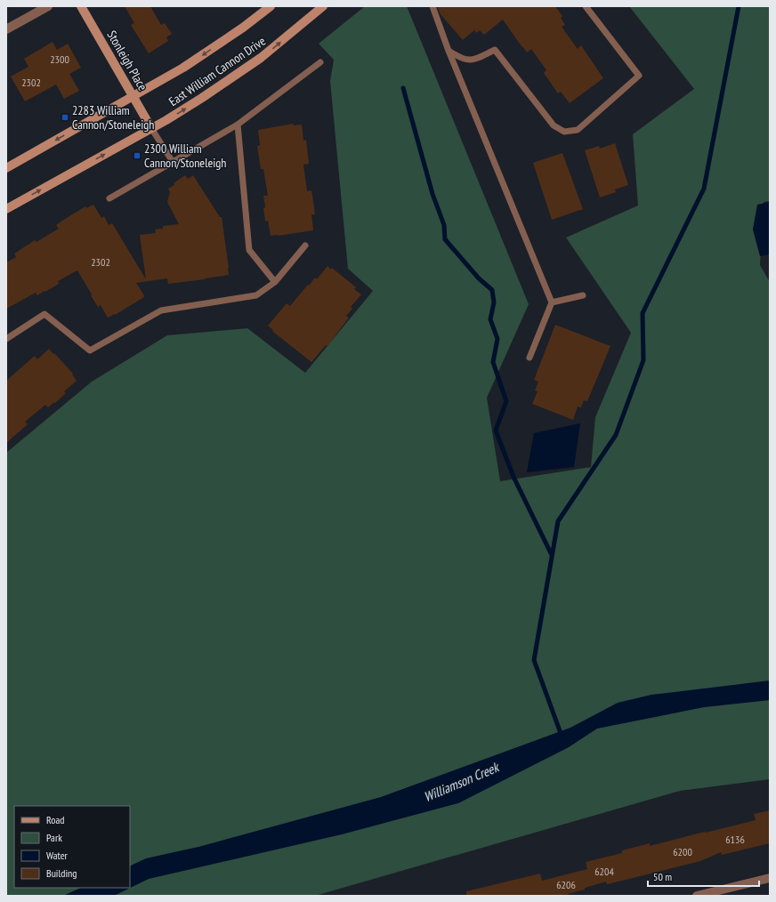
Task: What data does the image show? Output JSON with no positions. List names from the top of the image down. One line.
{"streets":{"main road":["Stonleigh Place","East William Cannon Drive"]},"crossings":[["Stonleigh Place","East William Cannon Drive"]],"water":["Williamson Creek"],"places":{"transit":["2283 William Cannon/Stoneleigh","2300 William Cannon/Stoneleigh"]},"house_numbers":["2300","2302","2302","6136","6200","6204","6206"],"legend":["Road","Park","Water","Building"],"scale_bar":"50 m"}
